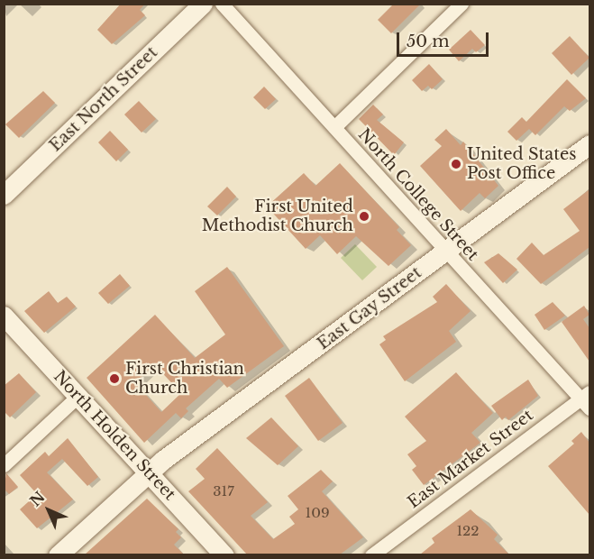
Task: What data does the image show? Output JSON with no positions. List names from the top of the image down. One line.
{"streets":{"main road":["East North Street","East Gay Street","North Holden Street"],"street":["North College Street","East Market Street"]},"crossings":[["North College Street","East Gay Street"],["North College Street","East Market Street"],["East Gay Street","North Holden Street"]],"places":["United States Post Office","First United Methodist Church","First Christian Church"],"house_numbers":["317","109","122"],"scale_bar":"50 m","north":"top left"}
